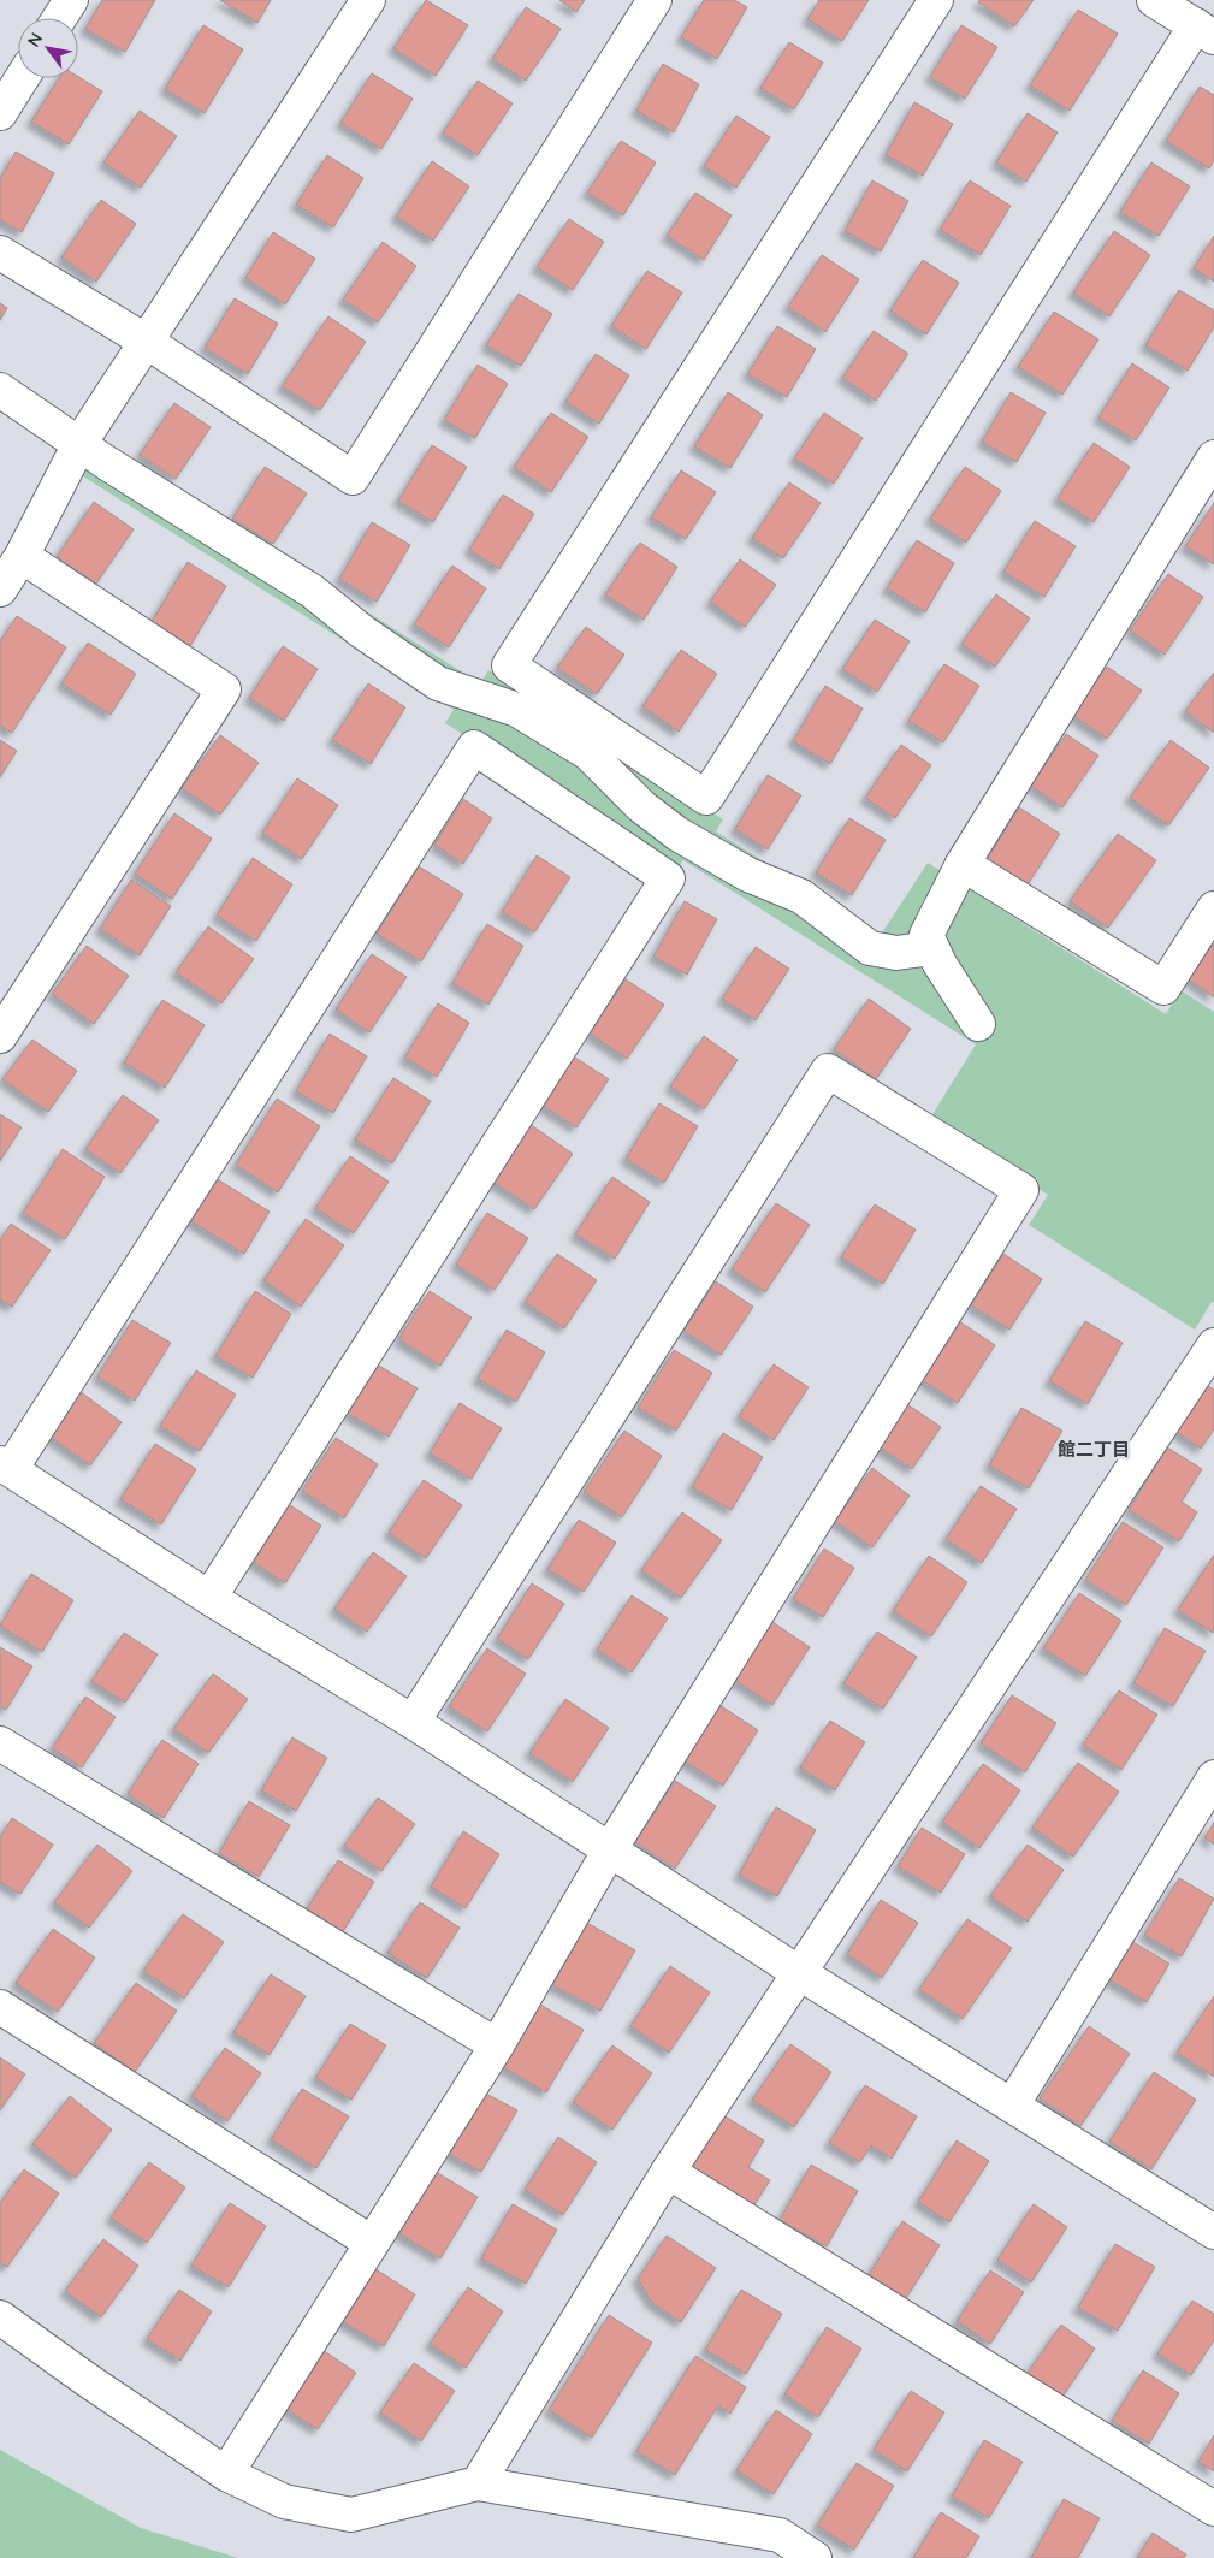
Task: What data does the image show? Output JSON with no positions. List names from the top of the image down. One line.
{"districts":["館二丁目"],"north":"top left"}
